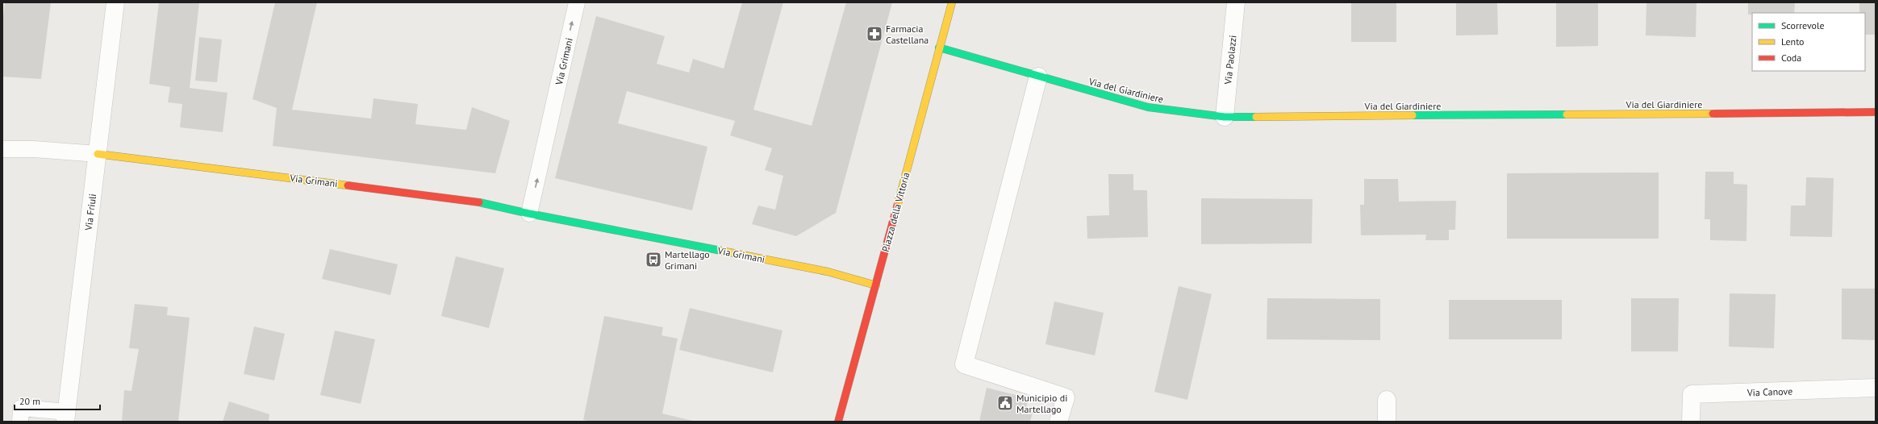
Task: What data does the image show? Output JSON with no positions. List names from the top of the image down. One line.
{"streets":{"street":["Via Paolazzi","Via Grimani","Via del Giardiniere","Via Friuli","Piazza della Vittoria","Via Canove"]},"crossings":[["Via Paolazzi","Via del Giardiniere"],["Via Grimani","Via Friuli"],["Via Grimani","Piazza della Vittoria"],["Via del Giardiniere","Piazza della Vittoria"]],"places":{"pharmacy":["Farmacia Castellana"],"bus stop":["Martellago Grimani"],"public building":["Municipio di Martellago"]},"legend":["Scorrevole","Lento","Coda"],"scale_bar":"20 m"}
